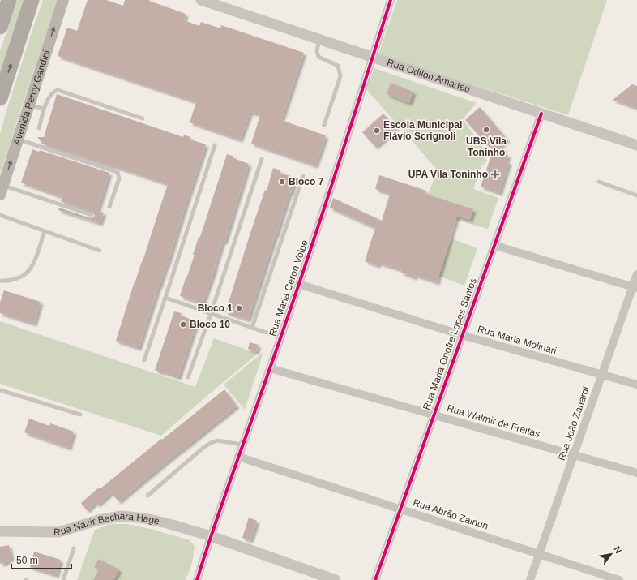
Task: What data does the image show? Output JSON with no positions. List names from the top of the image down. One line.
{"streets":{"main road":["Avenida Percy Gandini"],"street":["Rua Odilon Amadeu","Rua Maria Ceron Volpe","Rua Maria Molinari","Rua Maria Onofre Lopes Santos","Rua Walmir de Freitas","Rua João Zanardi","Rua Abrão Zainun","Rua Nazir Bechara Hage"]},"crossings":[["Rua Odilon Amadeu","Rua Maria Ceron Volpe"],["Rua Odilon Amadeu","Rua Maria Onofre Lopes Santos"],["Rua Maria Ceron Volpe","Rua Maria Molinari"],["Rua Maria Ceron Volpe","Rua Walmir de Freitas"],["Rua Maria Ceron Volpe","Rua Abrão Zainun"],["Rua Maria Ceron Volpe","Rua Nazir Bechara Hage"],["Rua Maria Molinari","Rua Maria Onofre Lopes Santos"],["Rua Maria Molinari","Rua João Zanardi"],["Rua Maria Onofre Lopes Santos","Rua Walmir de Freitas"],["Rua Maria Onofre Lopes Santos","Rua Abrão Zainun"],["Rua Walmir de Freitas","Rua João Zanardi"],["Rua João Zanardi","Rua Abrão Zainun"]],"one_way":["Avenida Percy Gandini"],"places":{"other":["UBS Vila Toninho","Escola Municipal Flávio Scrignoli","Bloco 7","Bloco 1","Bloco 10"],"health":["UPA Vila Toninho"]},"scale_bar":"50 m","north":"top right"}
